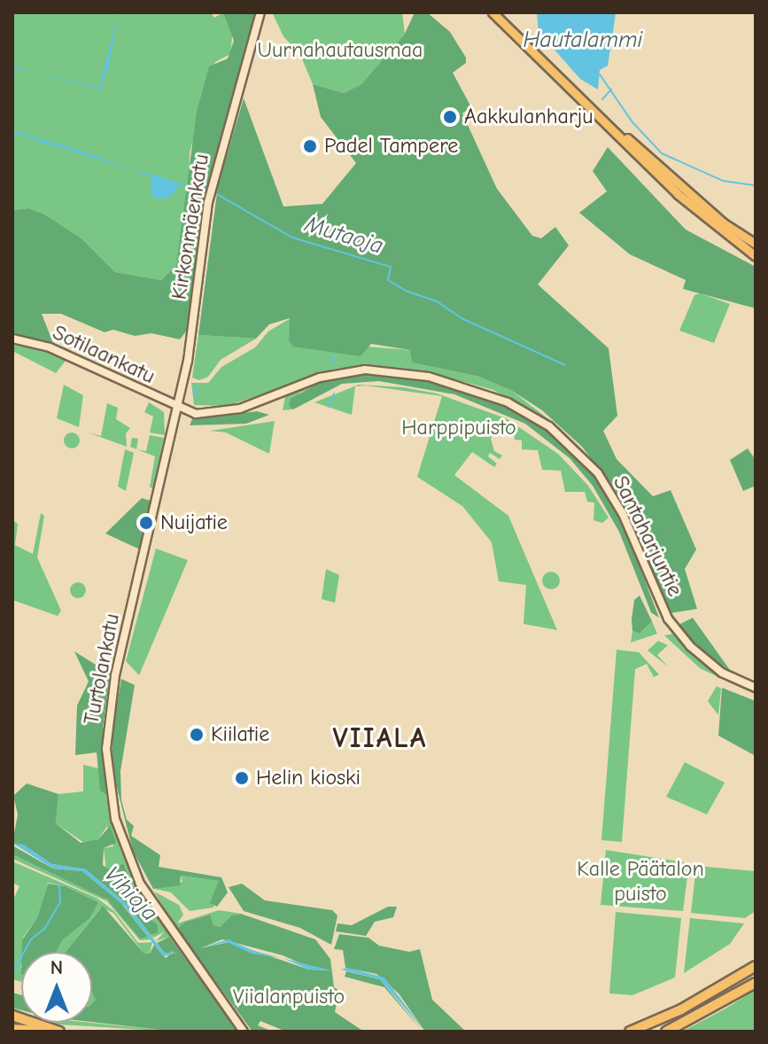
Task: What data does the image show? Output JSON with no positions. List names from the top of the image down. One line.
{"streets":{"main road":["Kirkonmäenkatu","Sotilaankatu","Santaharjuntie","Turtolankatu"]},"crossings":[["Kirkonmäenkatu","Sotilaankatu"],["Kirkonmäenkatu","Santaharjuntie"],["Kirkonmäenkatu","Turtolankatu"],["Sotilaankatu","Santaharjuntie"],["Sotilaankatu","Turtolankatu"],["Santaharjuntie","Turtolankatu"]],"districts":["VIIALA"],"water":["Hautalammi","Mutaoja","Vihioja"],"parks":["Uurnahautausmaa","Harppipuisto","Kalle Päätalon puisto","Viialanpuisto"],"places":["Aakkulanharju","Padel Tampere","Nuijatie","Kiilatie","Helin kioski"],"north":"top"}
